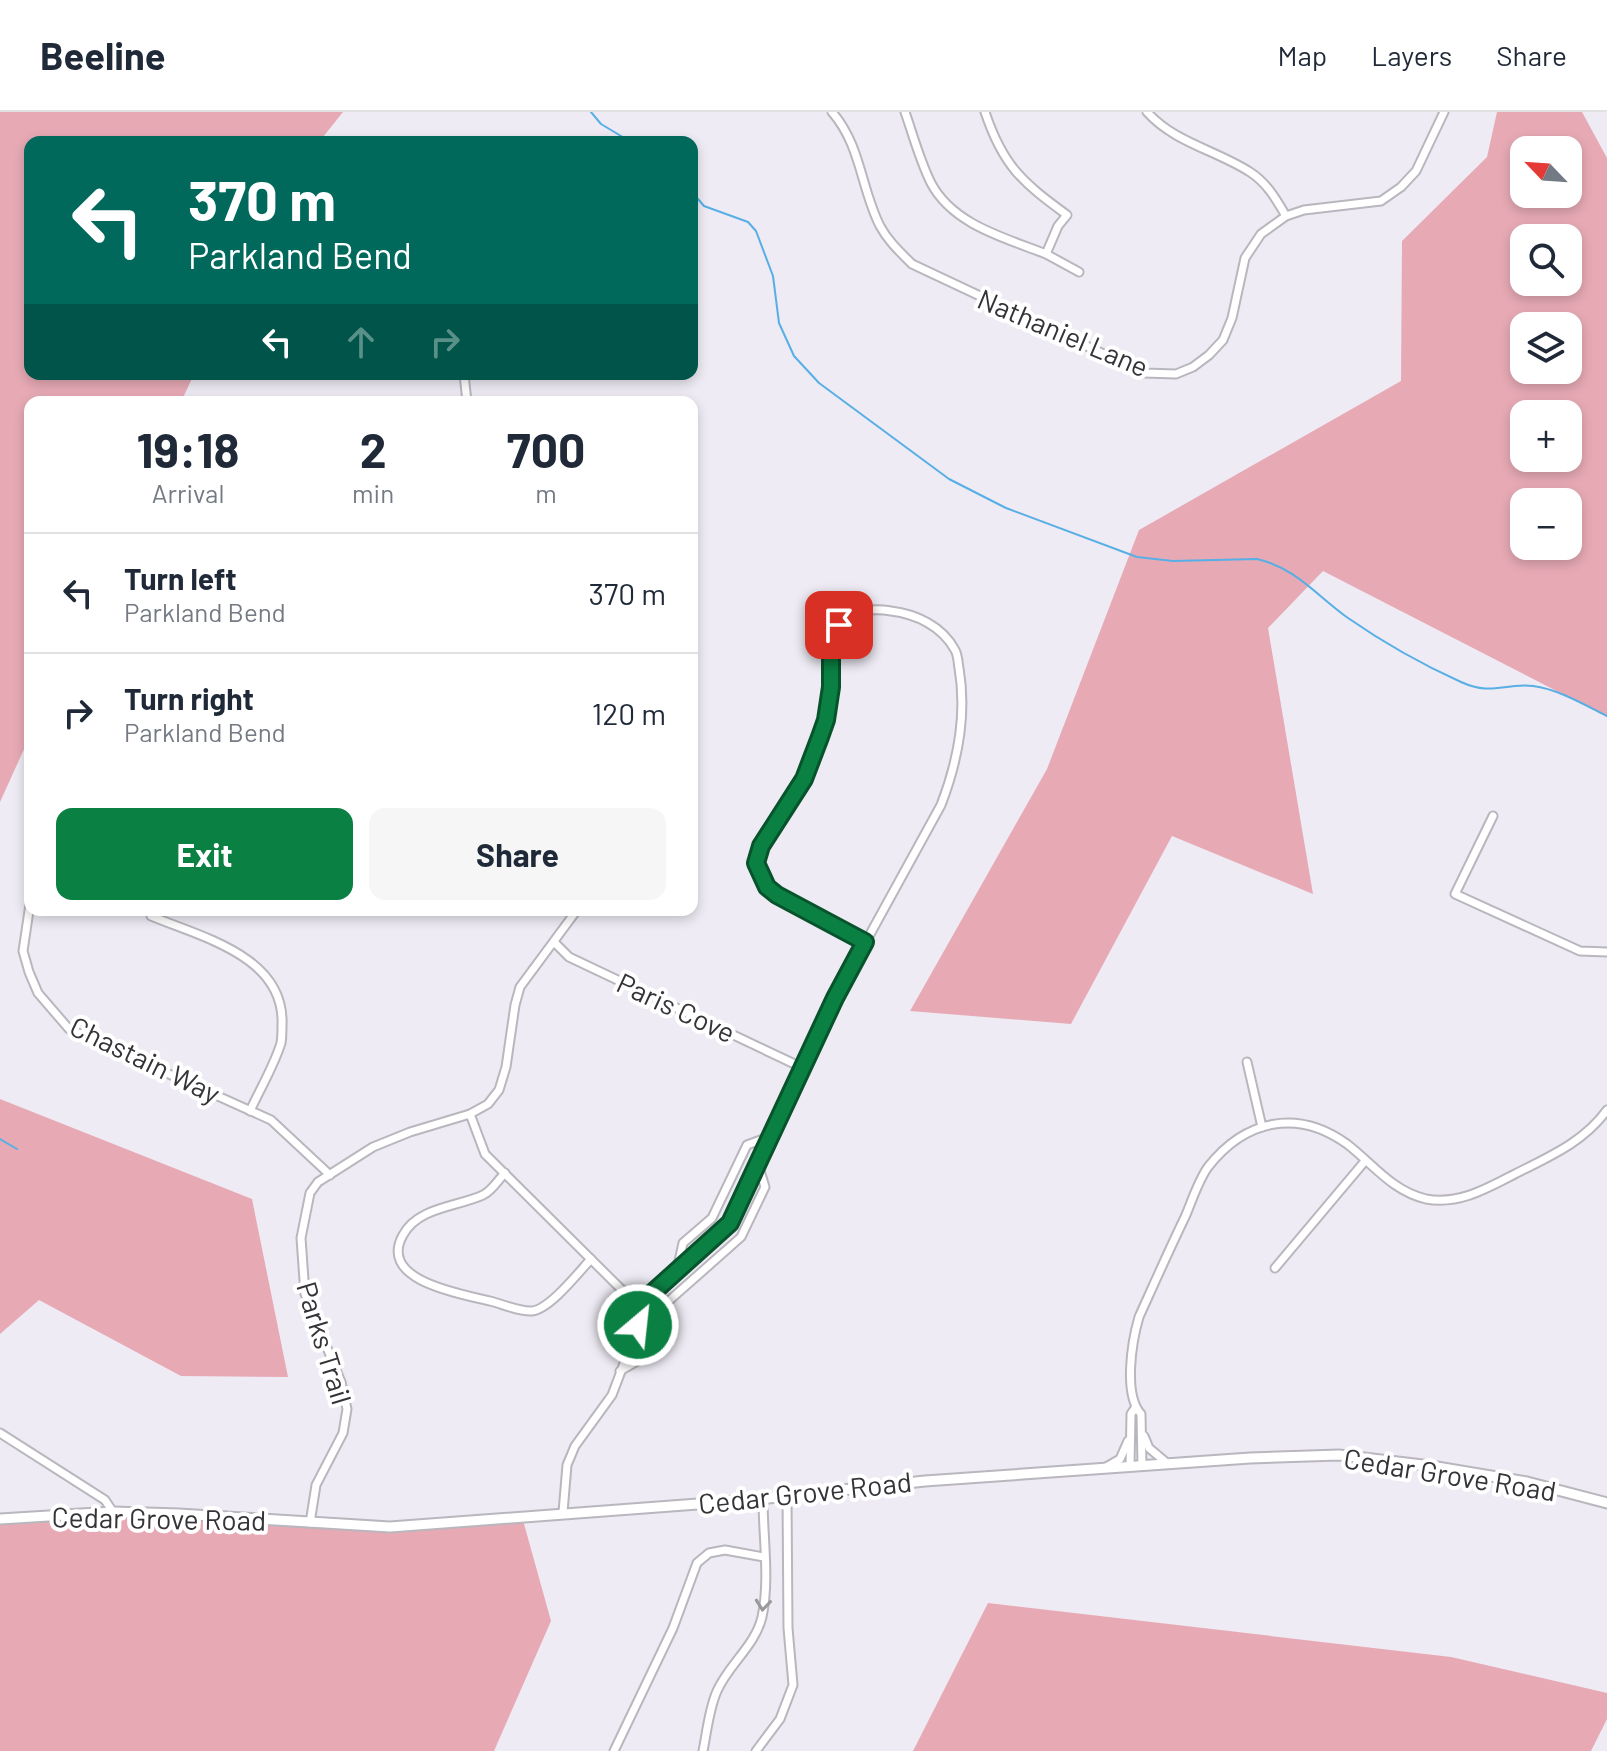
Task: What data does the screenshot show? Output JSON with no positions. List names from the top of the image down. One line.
{"streets":{"main road":["Cedar Grove Road"],"street":["Nathaniel Lane","Paris Cove","Chastain Way","Parks Trail"]},"crossings":[["Paris Cove","Parks Trail"],["Chastain Way","Parks Trail"],["Parks Trail","Cedar Grove Road"]],"north":"top left","page":{"header":"Beeline","nav":["Map","Layers","Share"],"map_buttons":["+","−"],"turn":["370 m","Parkland Bend"],"eta":["19:18","Arrival","2","min","700","m"],"list":[{"name":"Turn left","note":"Parkland Bend","value":"370 m"},{"name":"Turn right","note":"Parkland Bend","value":"120 m"}],"buttons":["Exit","Share"]}}
